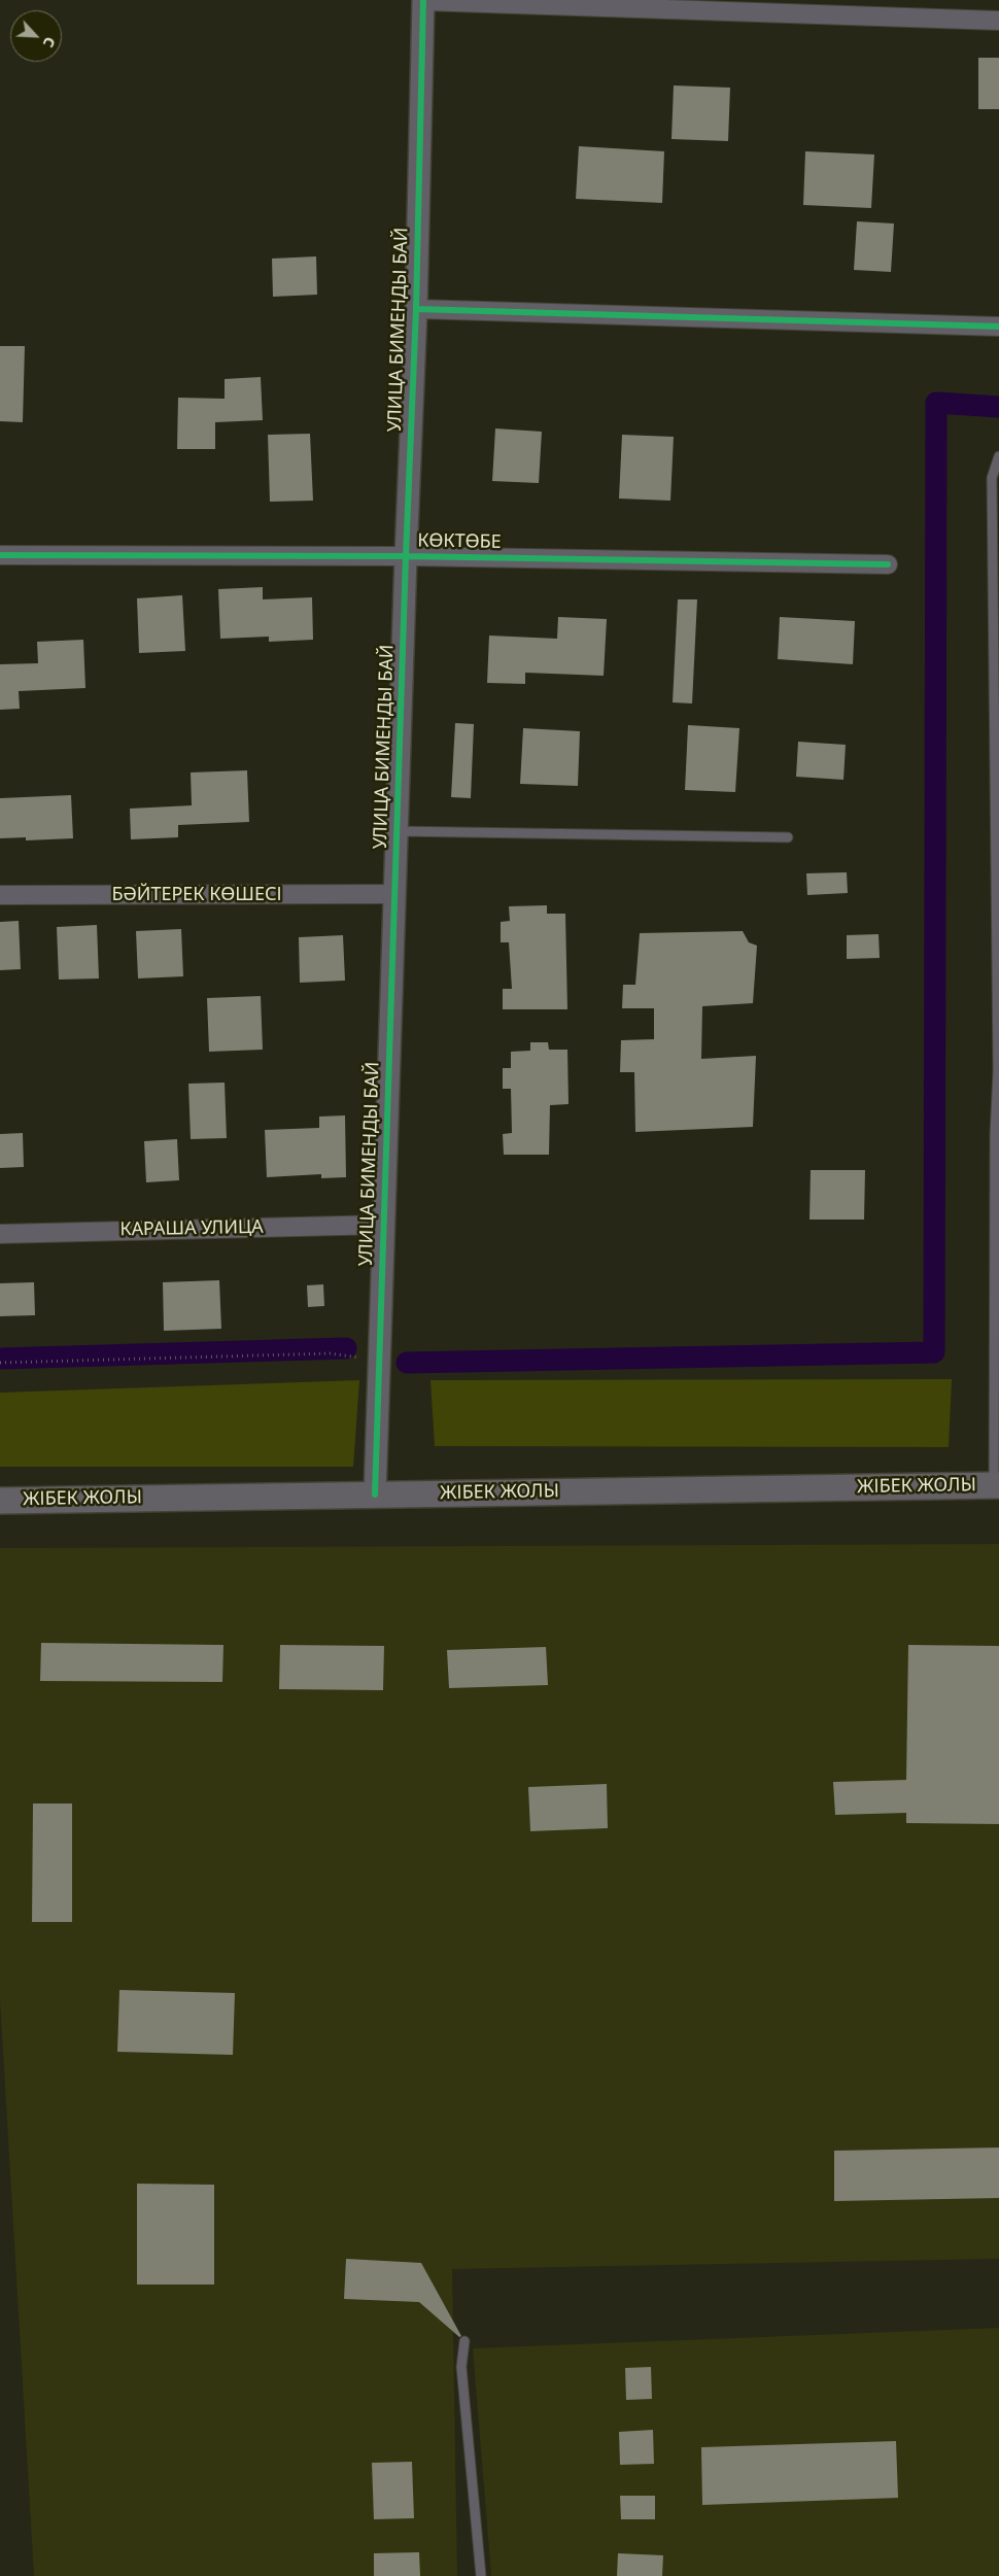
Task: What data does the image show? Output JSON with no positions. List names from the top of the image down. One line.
{"streets":{"main road":["ЖІБЕК ЖОЛЫ"],"street":["УЛИЦА БИМЕНДЫ БАЙ","КӨКТӨБЕ","БӘЙТЕРЕК КӨШЕСІ","КАРАША УЛИЦА"]},"crossings":[["УЛИЦА БИМЕНДЫ БАЙ","КӨКТӨБЕ"],["УЛИЦА БИМЕНДЫ БАЙ","БӘЙТЕРЕК КӨШЕСІ"],["УЛИЦА БИМЕНДЫ БАЙ","КАРАША УЛИЦА"],["УЛИЦА БИМЕНДЫ БАЙ","ЖІБЕК ЖОЛЫ"]],"north":"bottom right"}
